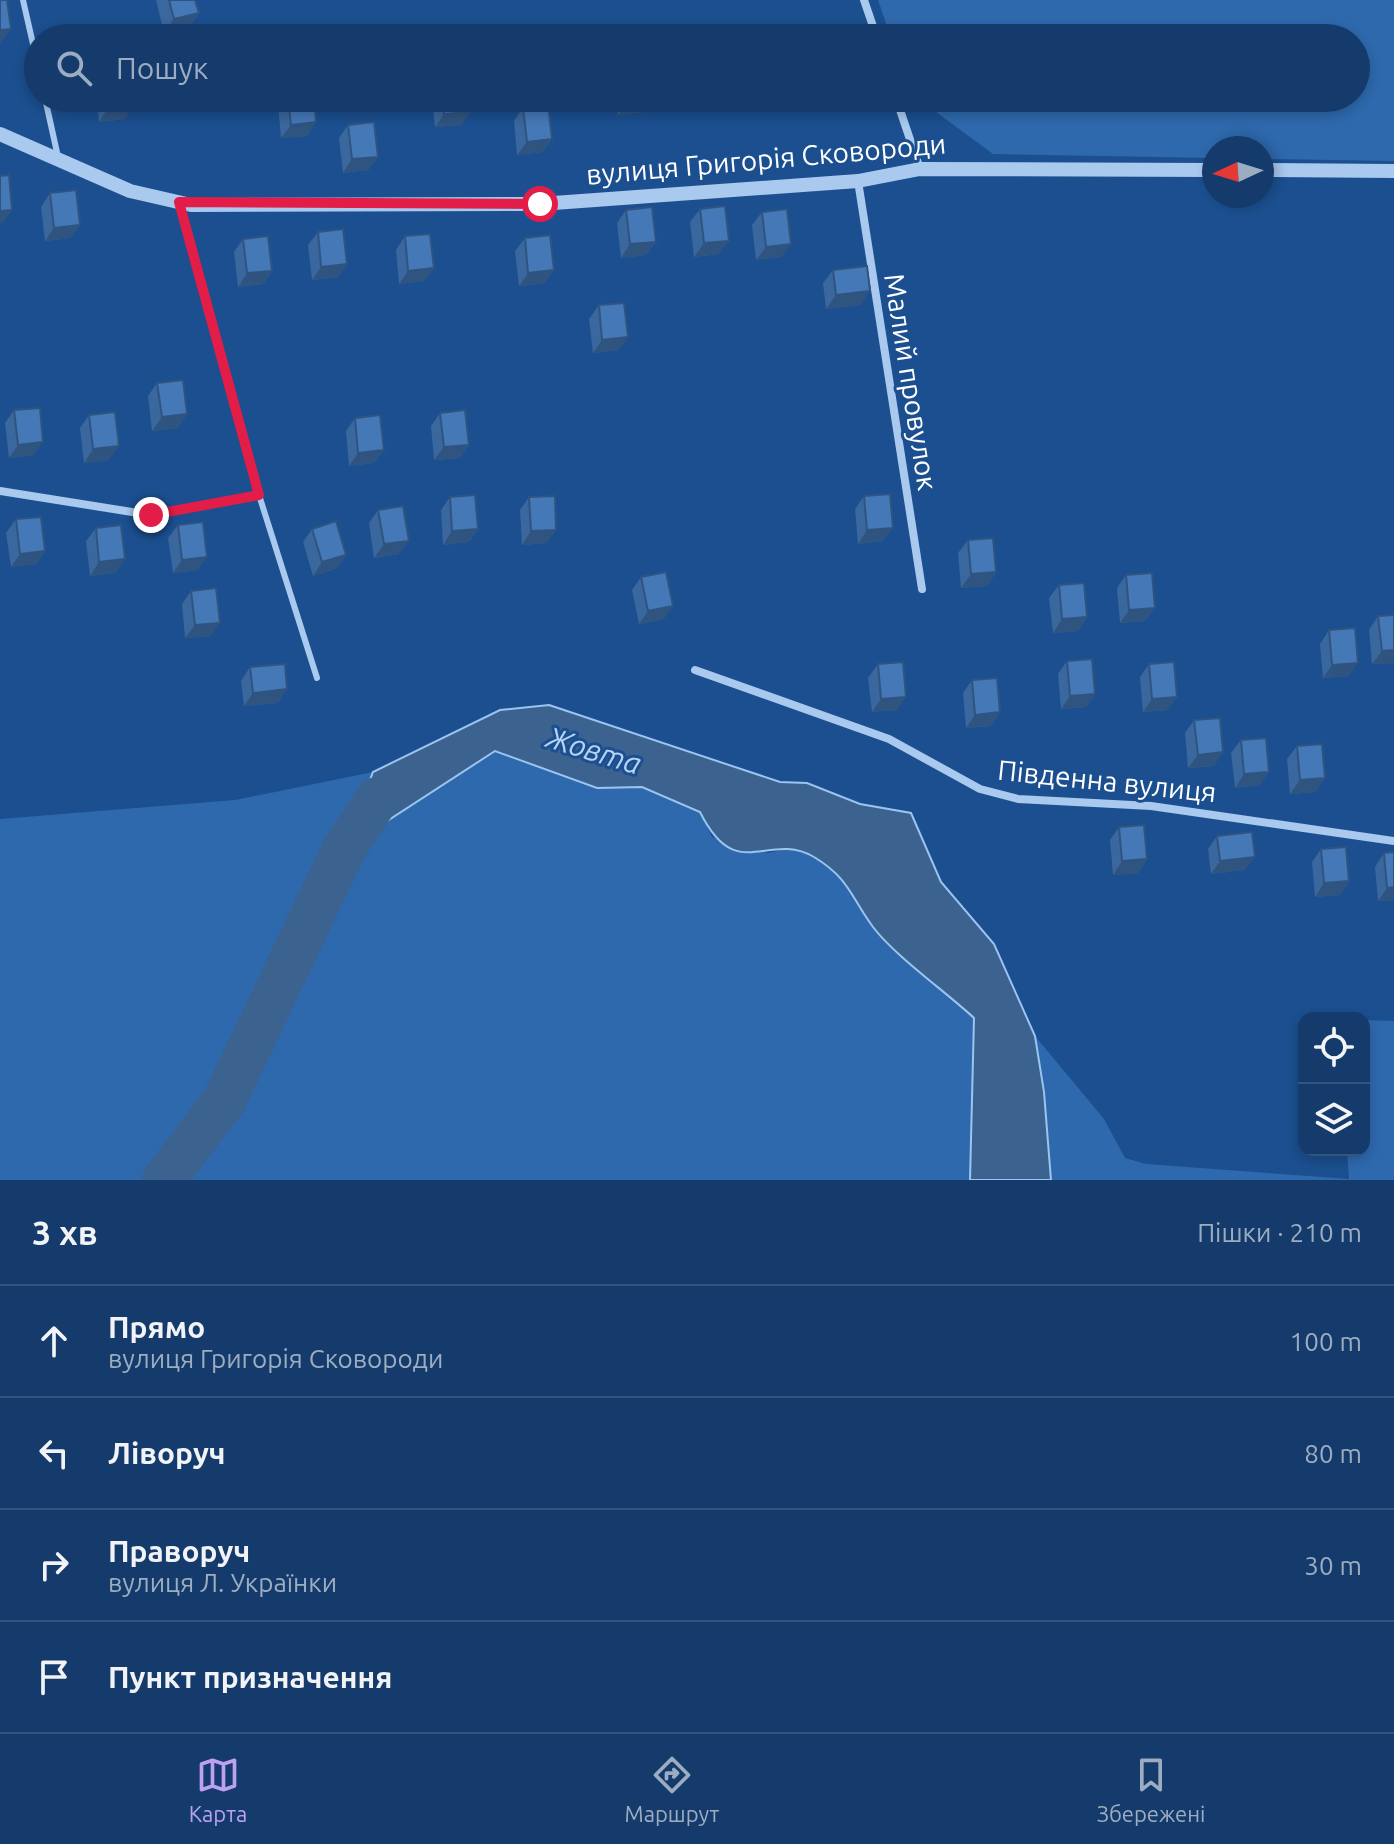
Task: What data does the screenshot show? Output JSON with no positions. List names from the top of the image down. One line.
{"streets":{"street":["вулиця Григорія Сковороди","Малий провулок","Південна вулиця"]},"crossings":[["вулиця Григорія Сковороди","Малий провулок"]],"water":["Жовта"],"north":"left","page":{"search":"Пошук","heading":["3 хв","Пішки · 210 m"],"list":[["Прямо","вулиця Григорія Сковороди","100 m"],["Ліворуч","80 m"],["Праворуч","вулиця Л. Українки","30 m"],"Пункт призначення"],"nav":["Карта","Маршрут","Збережені"]}}
